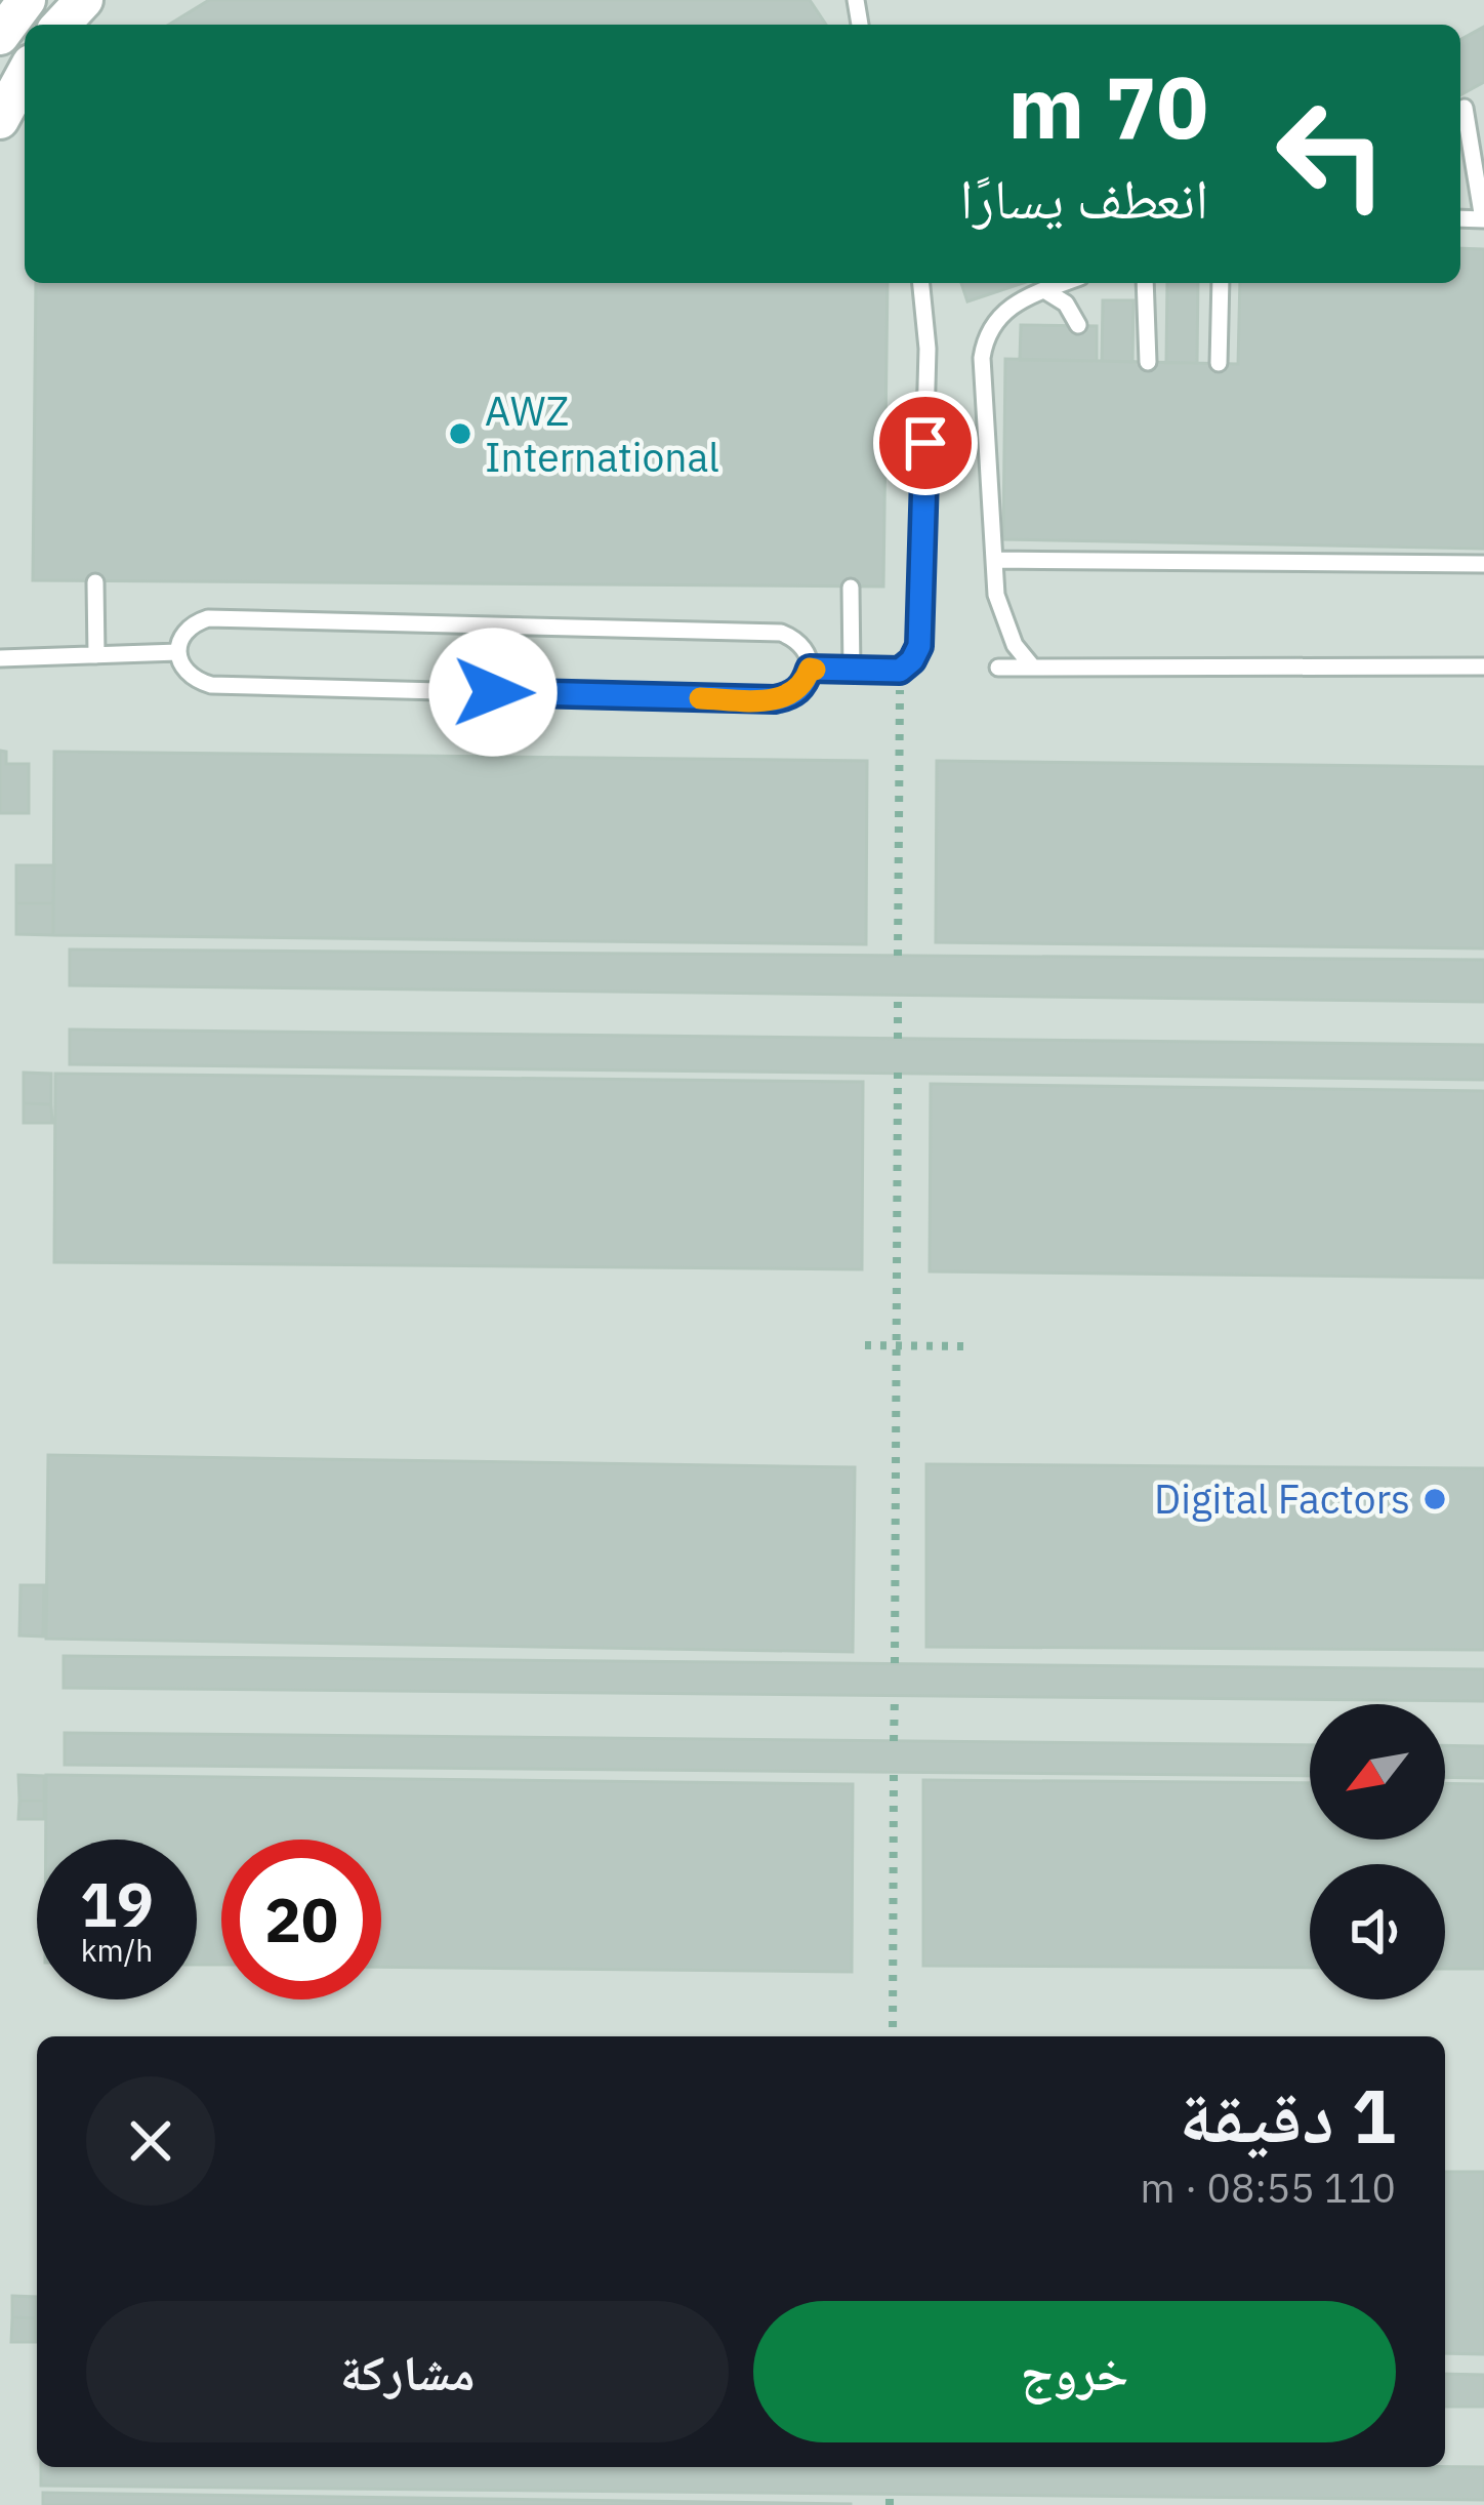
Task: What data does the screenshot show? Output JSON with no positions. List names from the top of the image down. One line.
{"places":["AWZ International","Digital Factors"],"north":"bottom left","page":{"turn":["70 m","انعطف يسارًا"],"speed":"19 km/h","limit":"20","heading":["1 دقيقة","110 m · 08:55"],"buttons":["خروج","مشاركة"]}}
